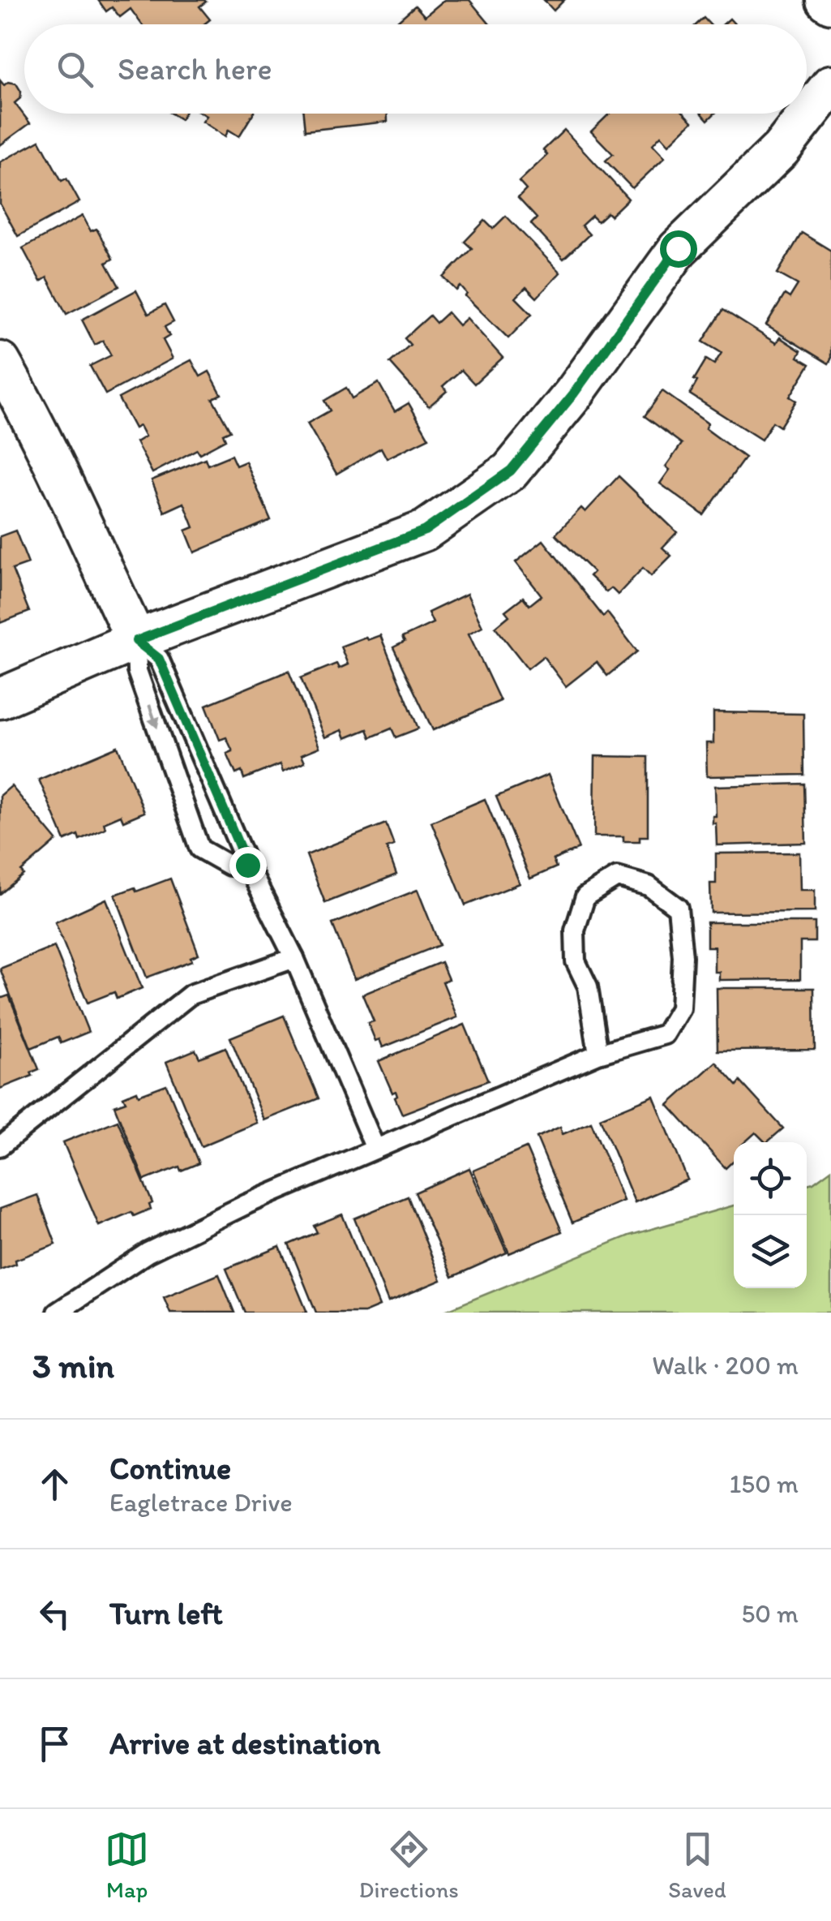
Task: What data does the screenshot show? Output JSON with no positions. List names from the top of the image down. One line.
{"page":{"search":"Search here","heading":["3 min","Walk · 200 m"],"list":[["Continue","Eagletrace Drive","150 m"],["Turn left","50 m"],"Arrive at destination"],"nav":["Map","Directions","Saved"]}}
